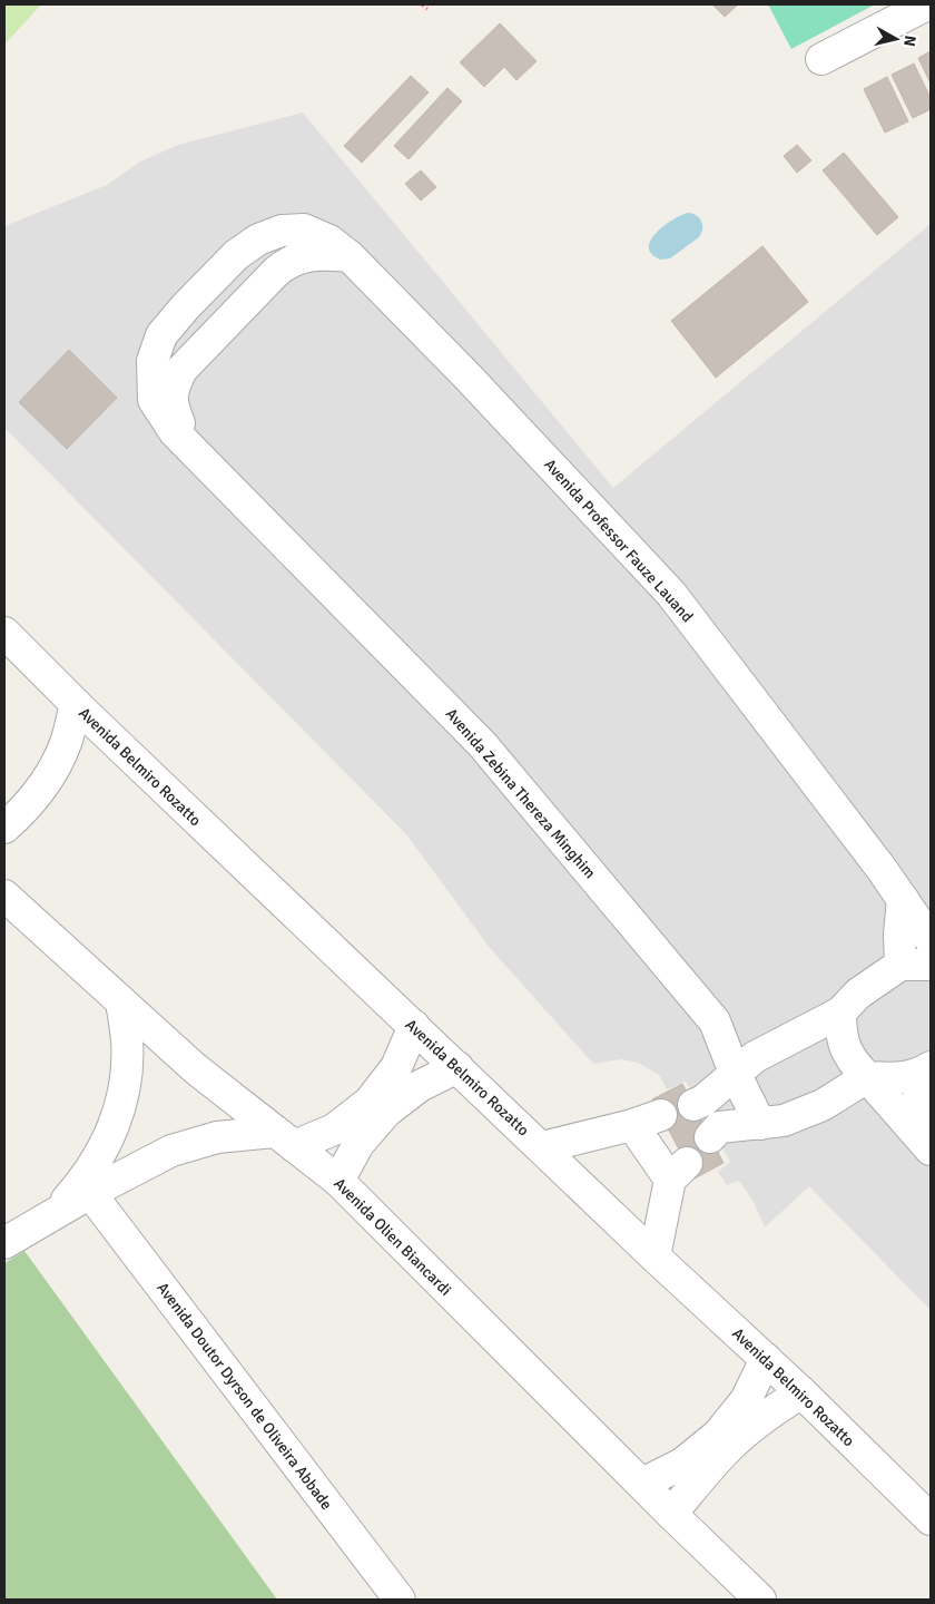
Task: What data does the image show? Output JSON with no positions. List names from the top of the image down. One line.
{"streets":{"street":["Avenida Professor Fauze Lauand","Avenida Belmiro Rozatto","Avenida Zebina Thereza Minghim","Avenida Olien Biancardi","Avenida Doutor Dyrson de Oliveira Abbade"]},"crossings":[["Avenida Professor Fauze Lauand","Avenida Zebina Thereza Minghim"]],"north":"right"}
